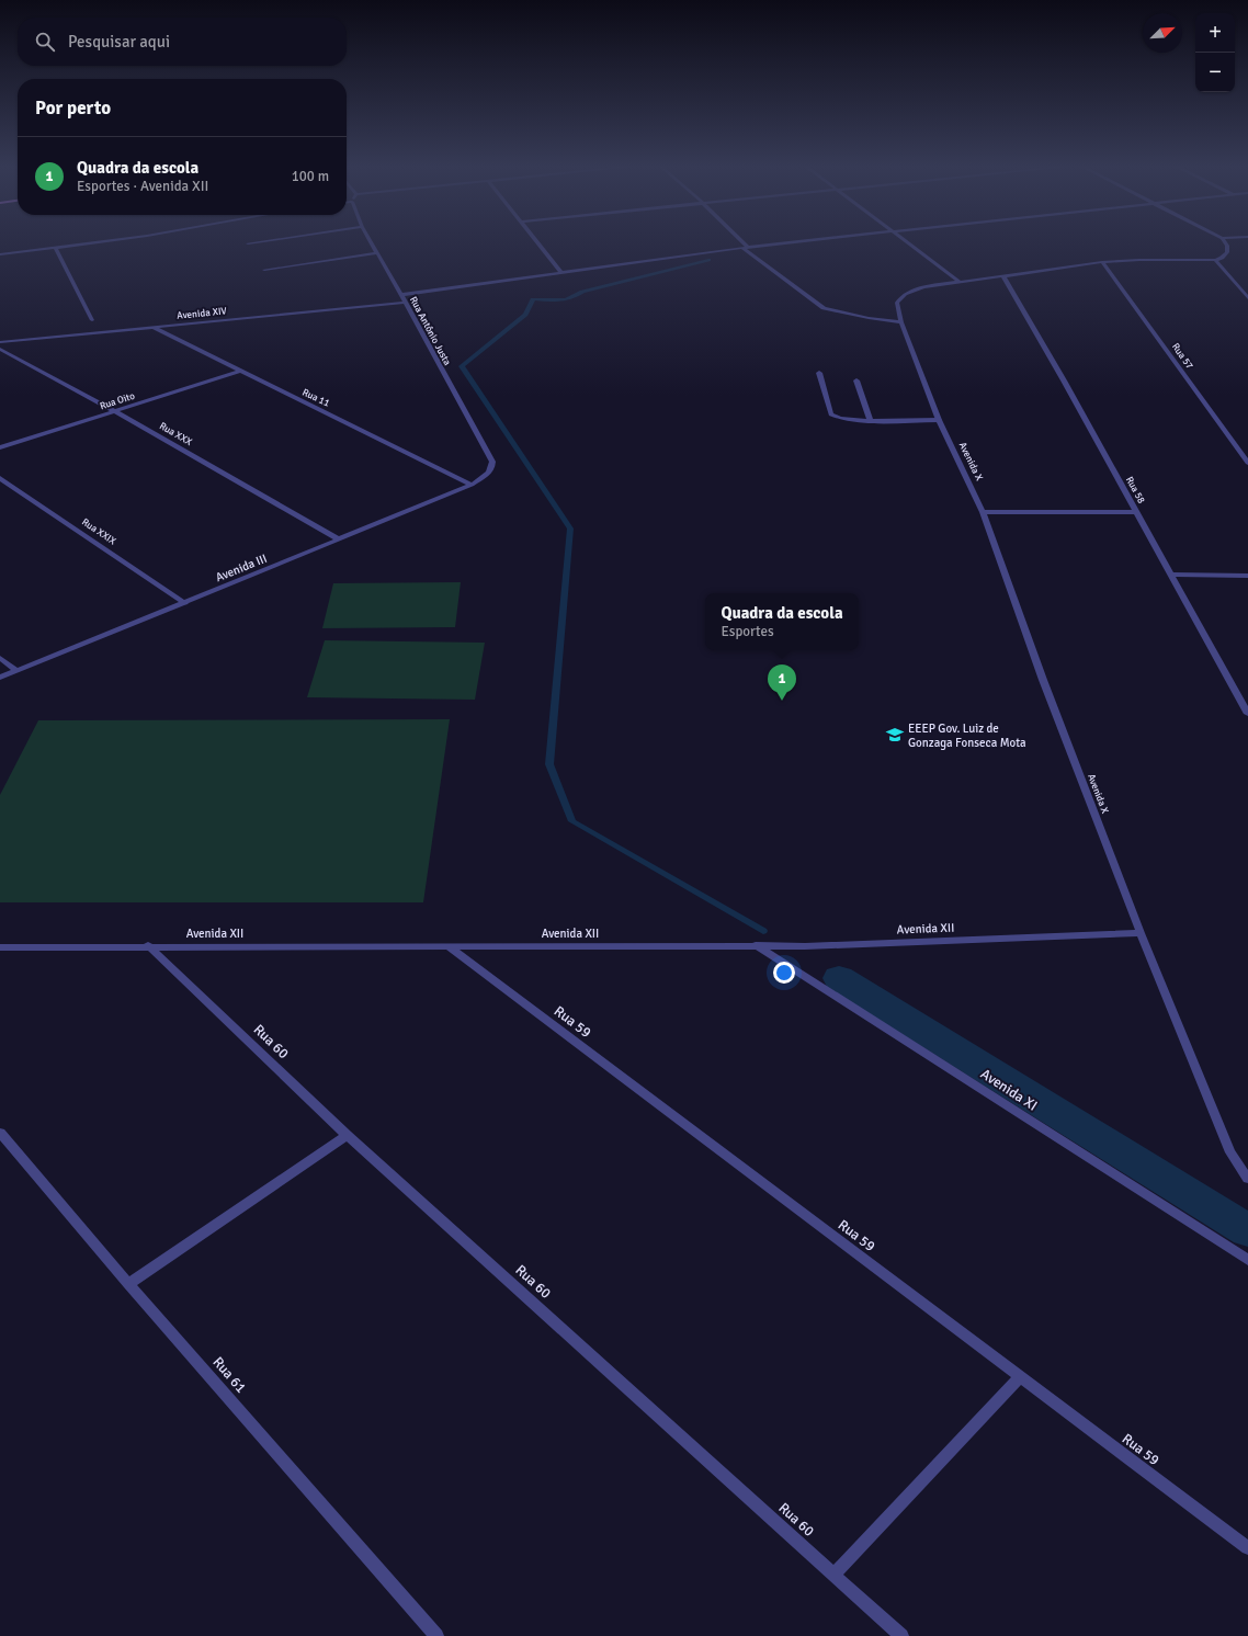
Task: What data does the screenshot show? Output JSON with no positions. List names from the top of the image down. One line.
{"streets":{"street":["Avenida XIV","Rua Antônio Justa","Rua 57","Rua 11","Rua Oito","Rua XXX","Avenida X","Rua 58","Rua XXIX","Avenida III","Avenida XII","Rua 59","Rua 60","Avenida XI","Rua 61"]},"crossings":[["Avenida XIV","Rua Antônio Justa"],["Avenida XIV","Rua 11"],["Rua Antônio Justa","Avenida III"],["Rua 57","Avenida X"],["Rua 11","Rua Oito"],["Rua 11","Avenida III"],["Rua Oito","Rua XXX"],["Rua XXX","Avenida III"],["Avenida X","Rua 58"],["Avenida X","Avenida XII"],["Rua XXIX","Avenida III"],["Avenida XII","Rua 59"],["Avenida XII","Rua 60"],["Avenida XII","Avenida XI"]],"places":{"school or university":["EEEP Gov. Luiz de Gonzaga Fonseca Mota"]},"north":"top right","page":{"map_buttons":["+","−"],"search":"Pesquisar aqui","heading":"Por perto","list":[{"mark":"1","name":"Quadra da escola","note":"Esportes · Avenida XII","value":"100 m"}],"popup":["Quadra da escola","Esportes"],"pins":"1"}}
